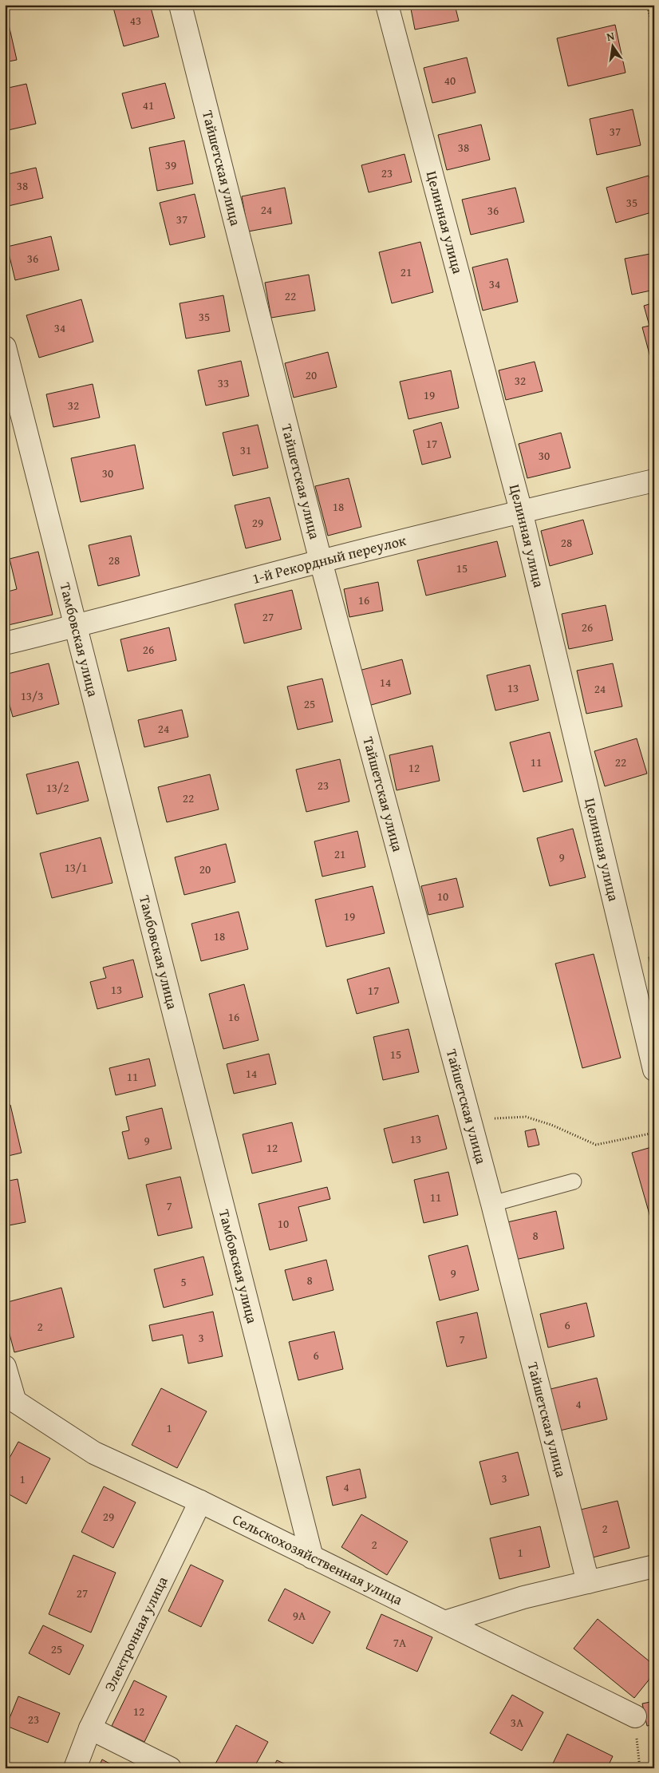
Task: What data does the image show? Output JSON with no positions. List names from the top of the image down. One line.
{"streets":{"street":["Тайшетская улица","Целинная улица","1-й Рекордный переулок","Тамбовская улица","Сельскохозяйственная улица","Электронная улица"]},"crossings":[["Тайшетская улица","1-й Рекордный переулок"],["Целинная улица","1-й Рекордный переулок"],["1-й Рекордный переулок","Тамбовская улица"],["Тамбовская улица","Сельскохозяйственная улица"],["Сельскохозяйственная улица","Электронная улица"]],"house_numbers":["43","40","41","37","38","39","23","38","35","24","36","37","36","21","34","22","35","34","20","32","33","19","32","17","31","30","30","18","29","28","28","15","16","27","26","26","14","13","24","13/3","25","24","11","22","12","23","13/2","22","21","9","13/1","20","10","19","18","13","17","16","15","14","11","13","9","12","11","7","10","8","9","8","5","6","2","3","7","6","4","1","3","1","4","29","2","2","1","27","9А","7А","25","12","23","3А"],"north":"top"}
